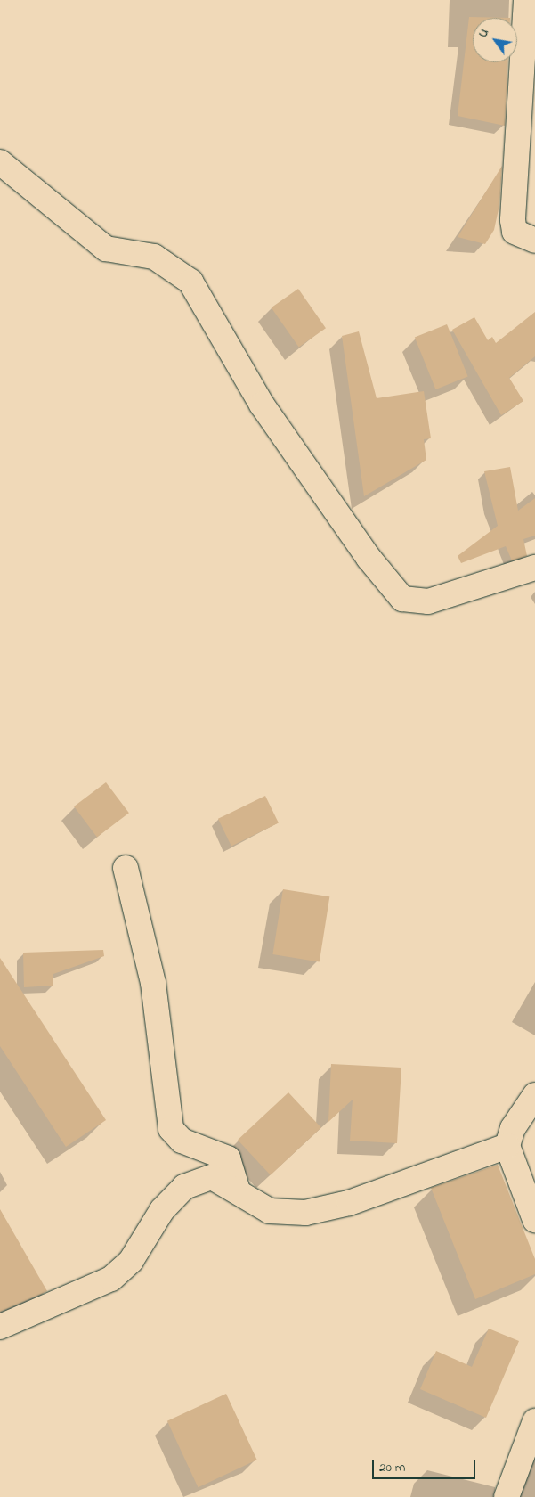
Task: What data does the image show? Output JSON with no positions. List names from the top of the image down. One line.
{"scale_bar":"20 m","north":"top left"}
